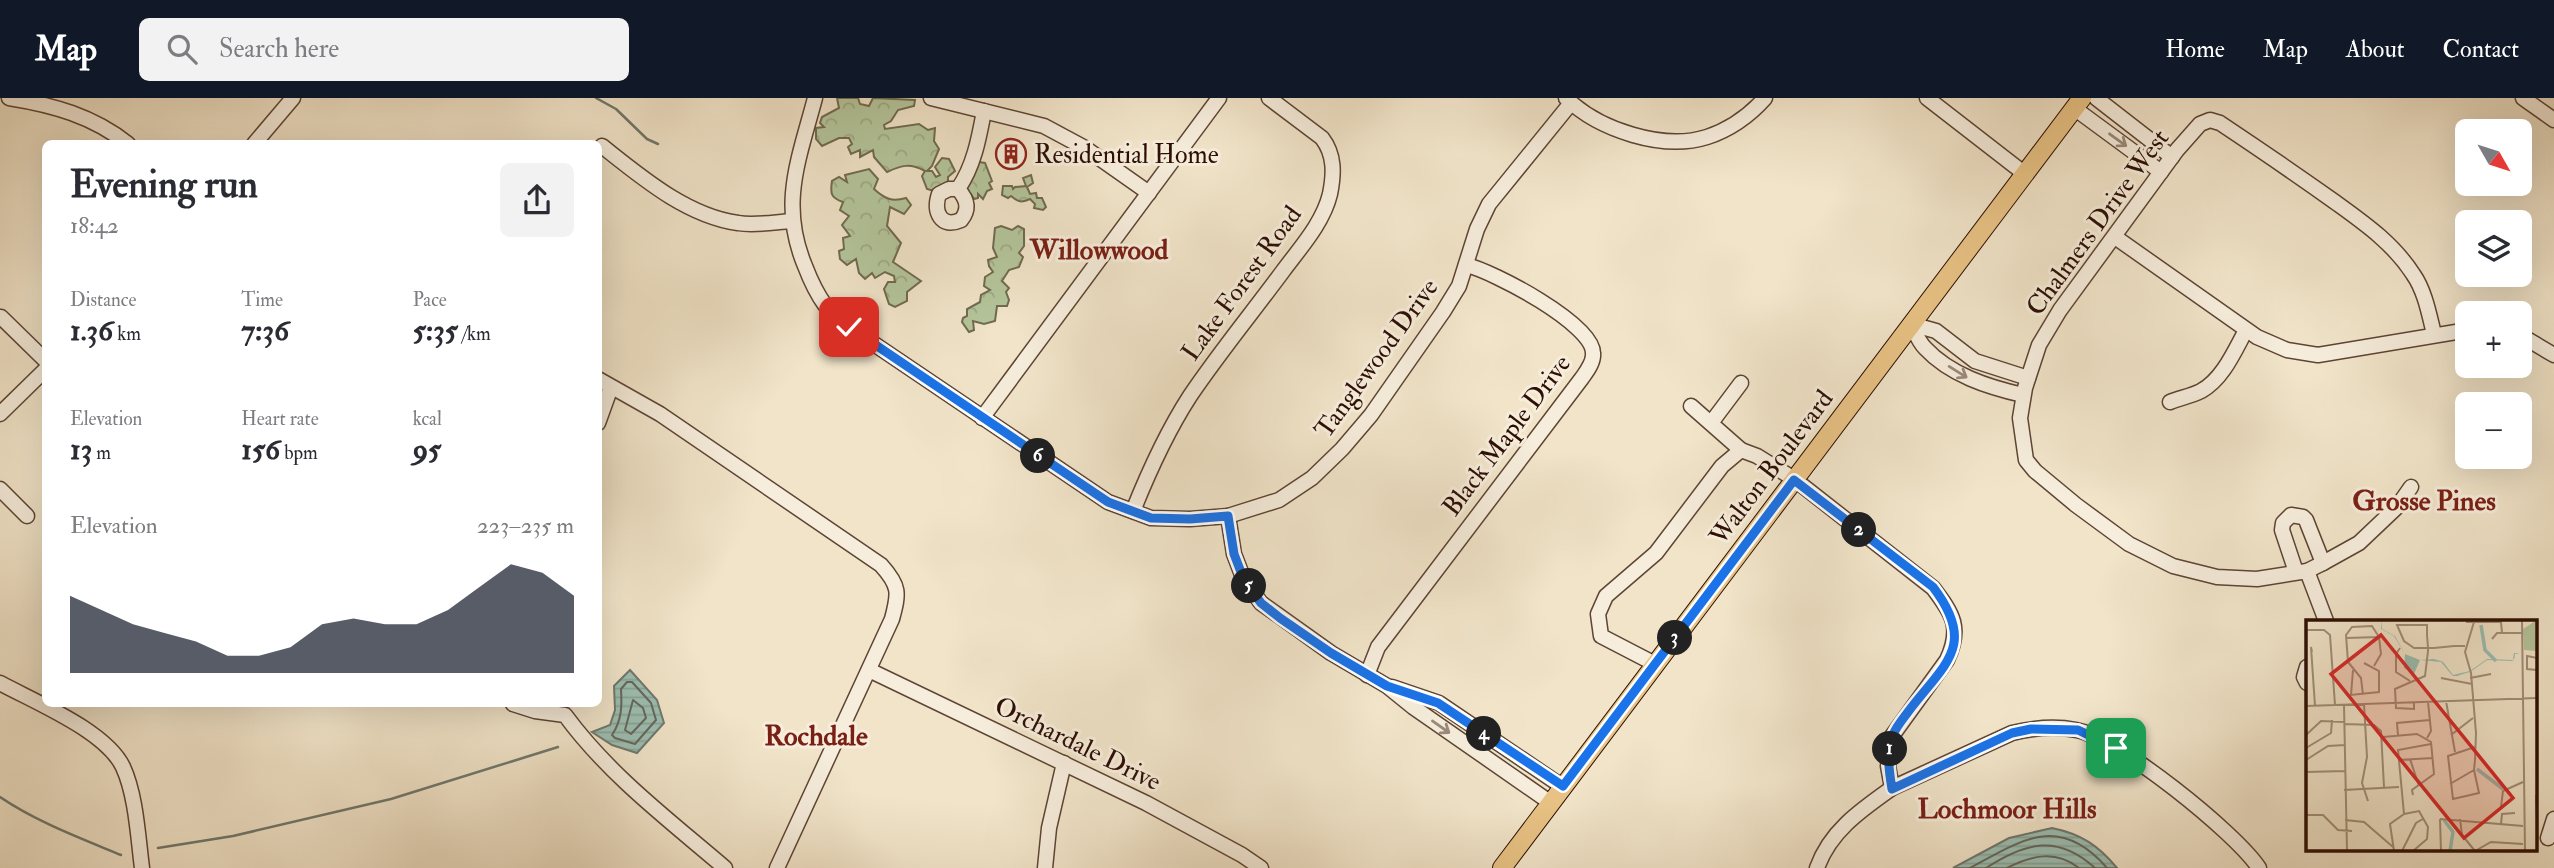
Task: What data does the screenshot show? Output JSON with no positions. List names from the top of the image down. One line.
{"streets":{"main road":["Walton Boulevard"],"street":["Chalmers Drive West","Lake Forest Road","Tanglewood Drive","Black Maple Drive","Orchardale Drive"]},"crossings":[["Lake Forest Road","Tanglewood Drive"],["Tanglewood Drive","Black Maple Drive"]],"districts":["Willowwood","Grosse Pines","Rochdale","Lochmoor Hills"],"places":{"building":["Residential Home"]},"north":"bottom right","page":{"header":"Map","search":"Search here","nav":["Home","Map","About","Contact"],"map_buttons":["+","−"],"heading":["Evening run","18:42"],"stats":[["Distance","1.36 km"],["Time","7:36"],["Pace","5:35 /km"],["Elevation","13 m"],["Heart rate","156 bpm"],["kcal","95"]],"pins":["6","2","5","3","4","1"],"chart":["Elevation","223–235 m"]}}
